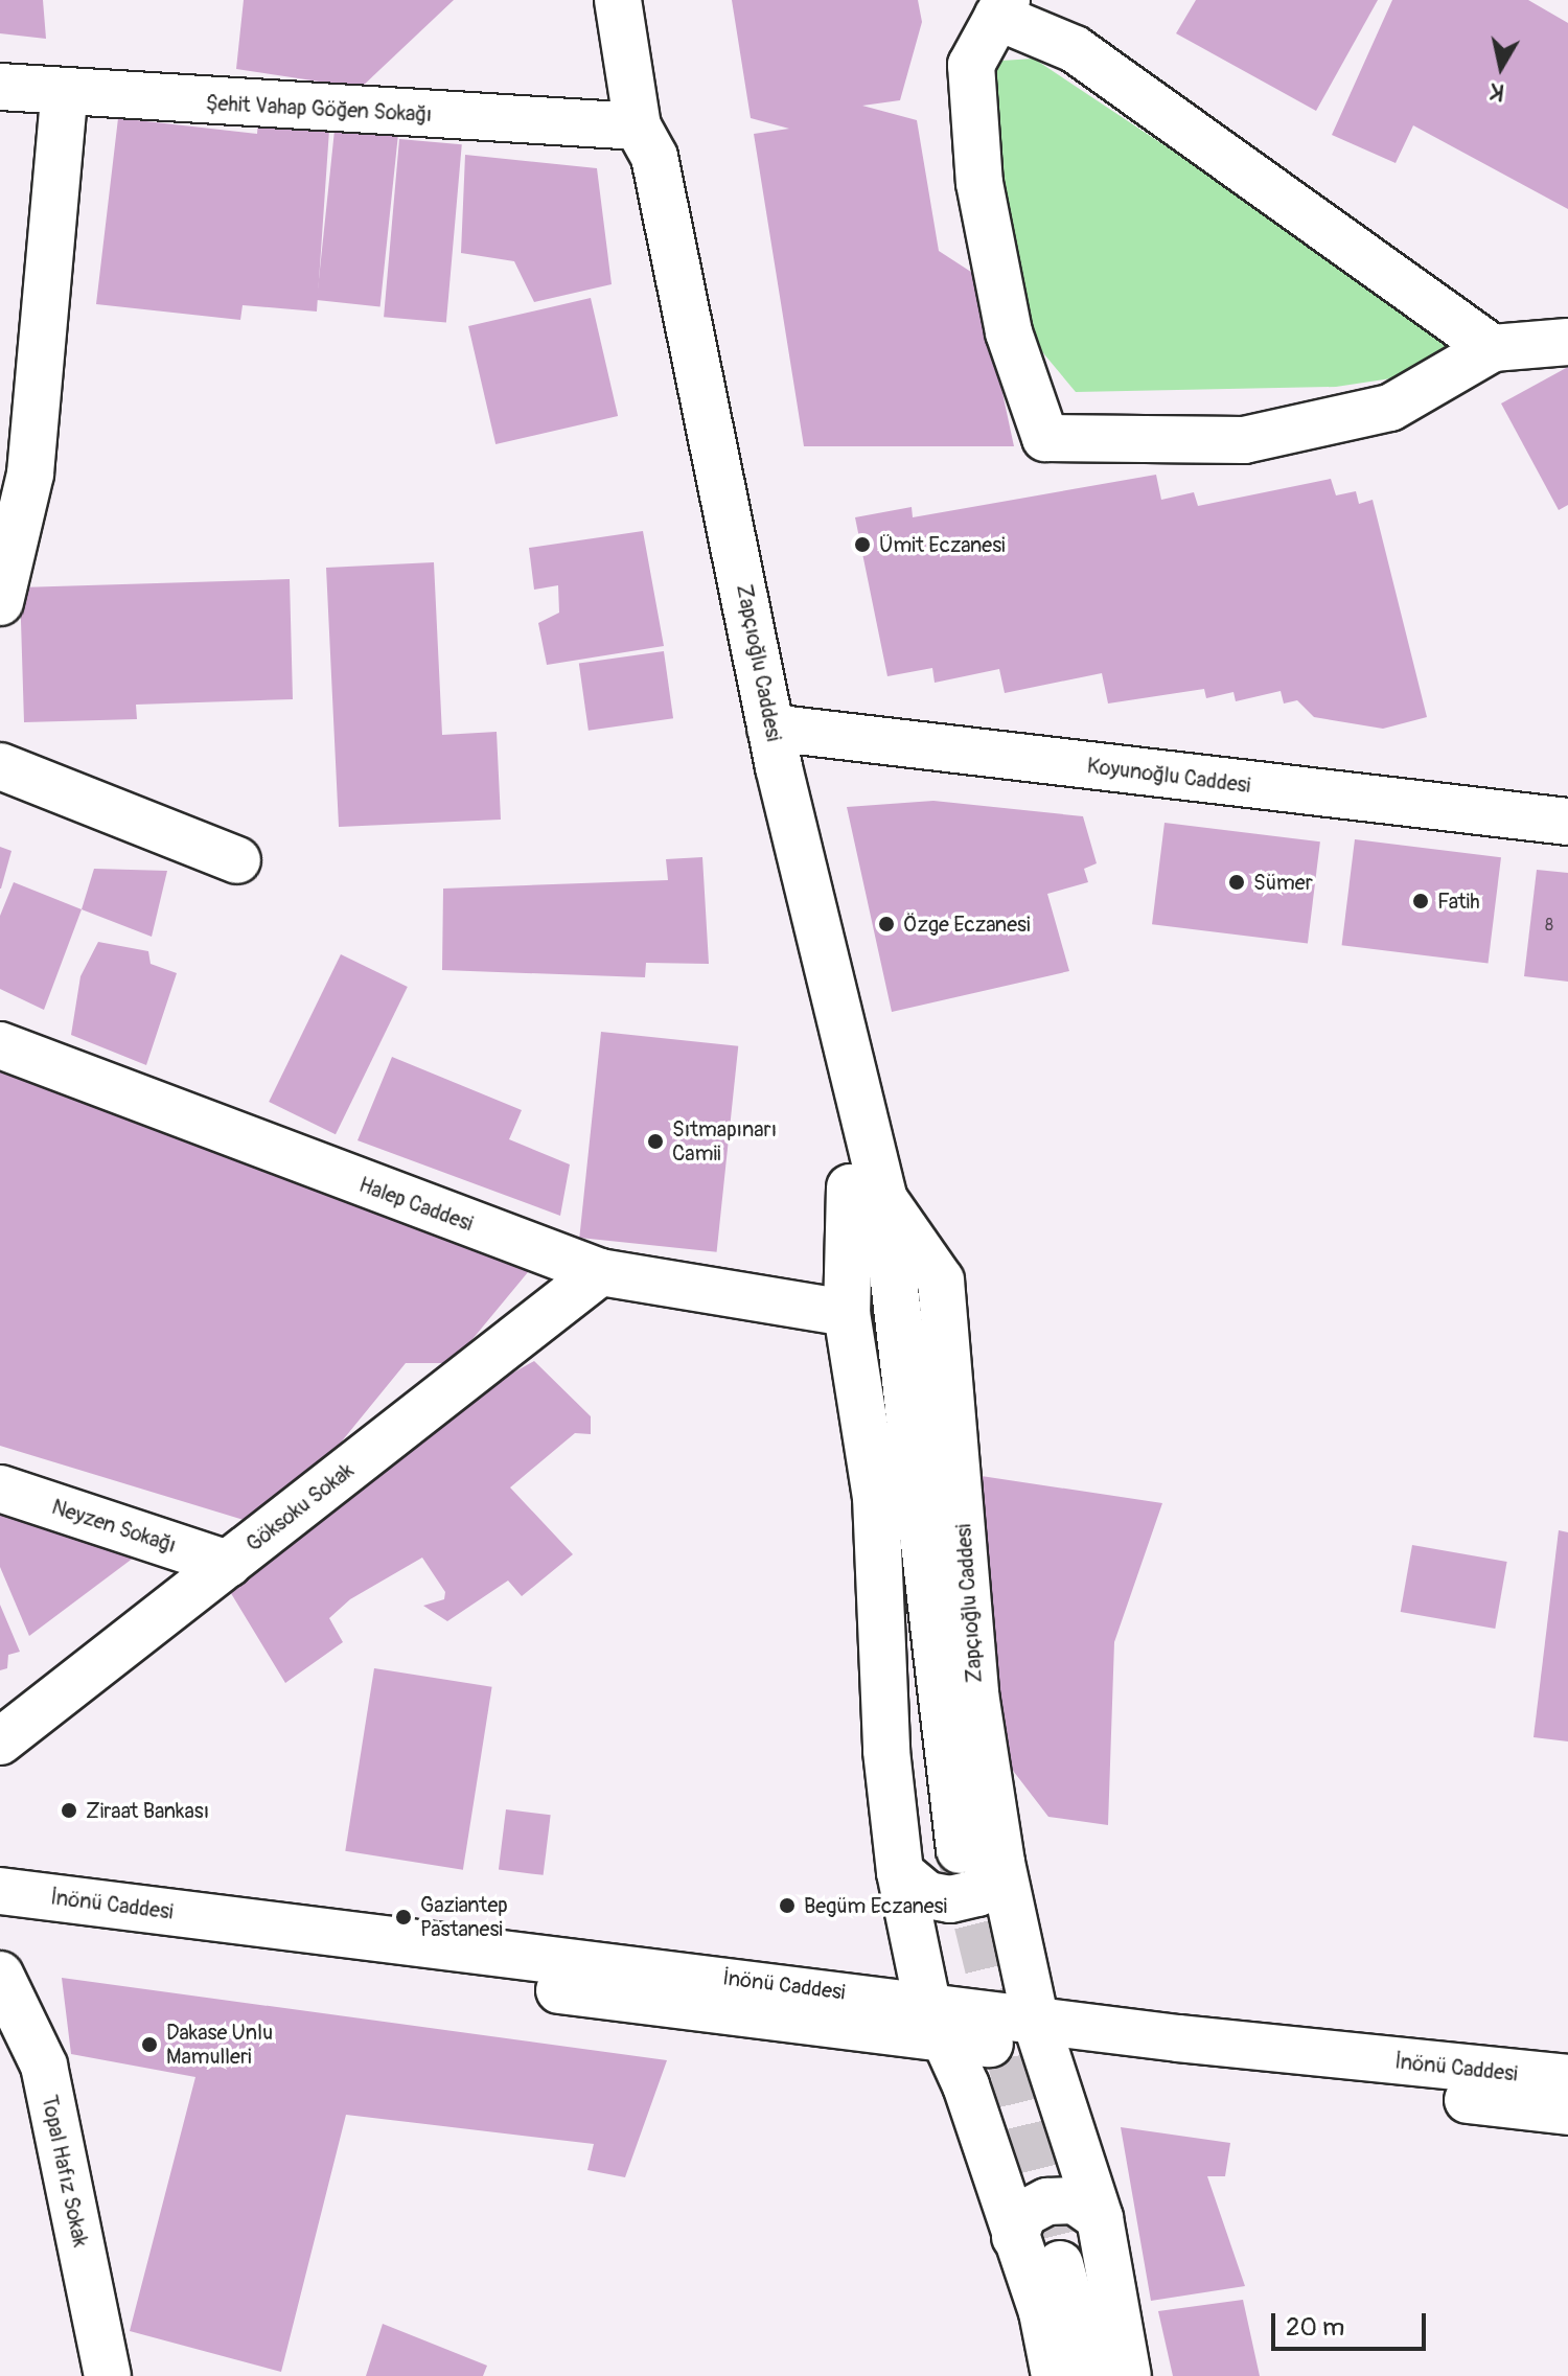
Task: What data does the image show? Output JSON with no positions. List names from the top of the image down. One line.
{"streets":{"main road":["Şehit Vahap Göğen Sokağı","Zapçıoğlu Caddesi","Koyunoğlu Caddesi","Halep Caddesi","Göksoku Sokak","Neyzen Sokağı","İnönü Caddesi","Topal Hafız Sokak"]},"crossings":[["Şehit Vahap Göğen Sokağı","Zapçıoğlu Caddesi"],["Zapçıoğlu Caddesi","Koyunoğlu Caddesi"],["Zapçıoğlu Caddesi","Halep Caddesi"],["Zapçıoğlu Caddesi","İnönü Caddesi"],["Halep Caddesi","Göksoku Sokak"],["Göksoku Sokak","Neyzen Sokağı"]],"places":["Ümit Eczanesi","Sümer","Fatih","Özge Eczanesi","Sıtmapınarı Camii","Ziraat Bankası","Begüm Eczanesi","Gaziantep Pastanesi","Dakase Unlu Mamulleri"],"house_numbers":["8"],"scale_bar":"20 m","north":"bottom"}
